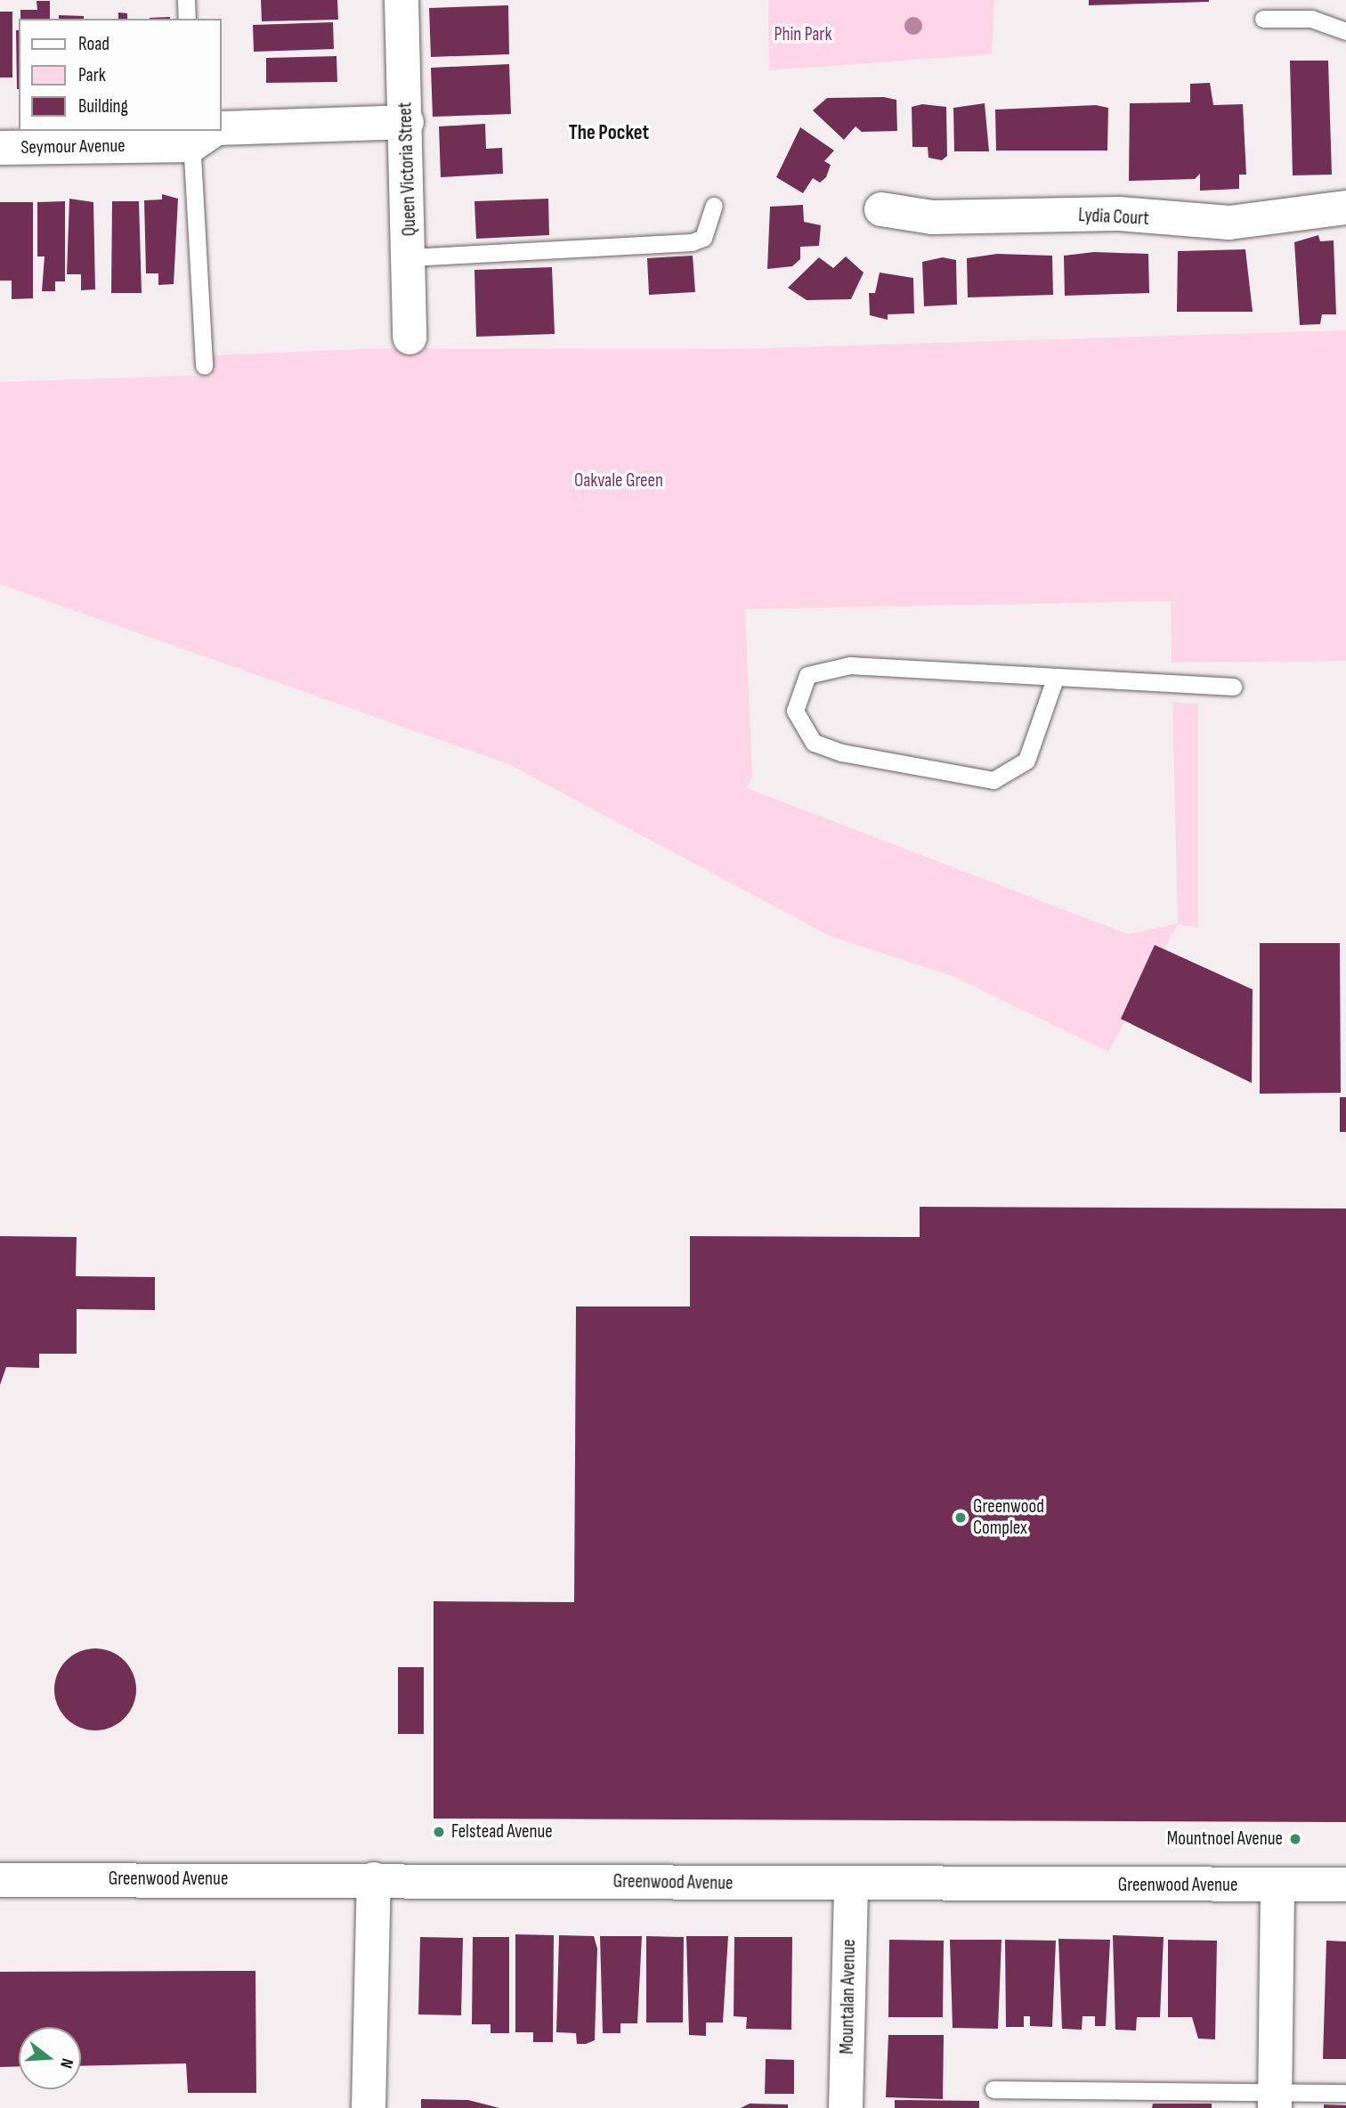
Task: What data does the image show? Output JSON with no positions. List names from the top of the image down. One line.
{"streets":{"street":["Seymour Avenue","Queen Victoria Street","Lydia Court","Greenwood Avenue","Mountalan Avenue"]},"crossings":[["Seymour Avenue","Queen Victoria Street"],["Greenwood Avenue","Mountalan Avenue"]],"districts":["The Pocket"],"parks":["Phin Park","Oakvale Green"],"places":["Greenwood Complex","Felstead Avenue","Mountnoel Avenue"],"legend":["Road","Park","Building"],"north":"right"}
